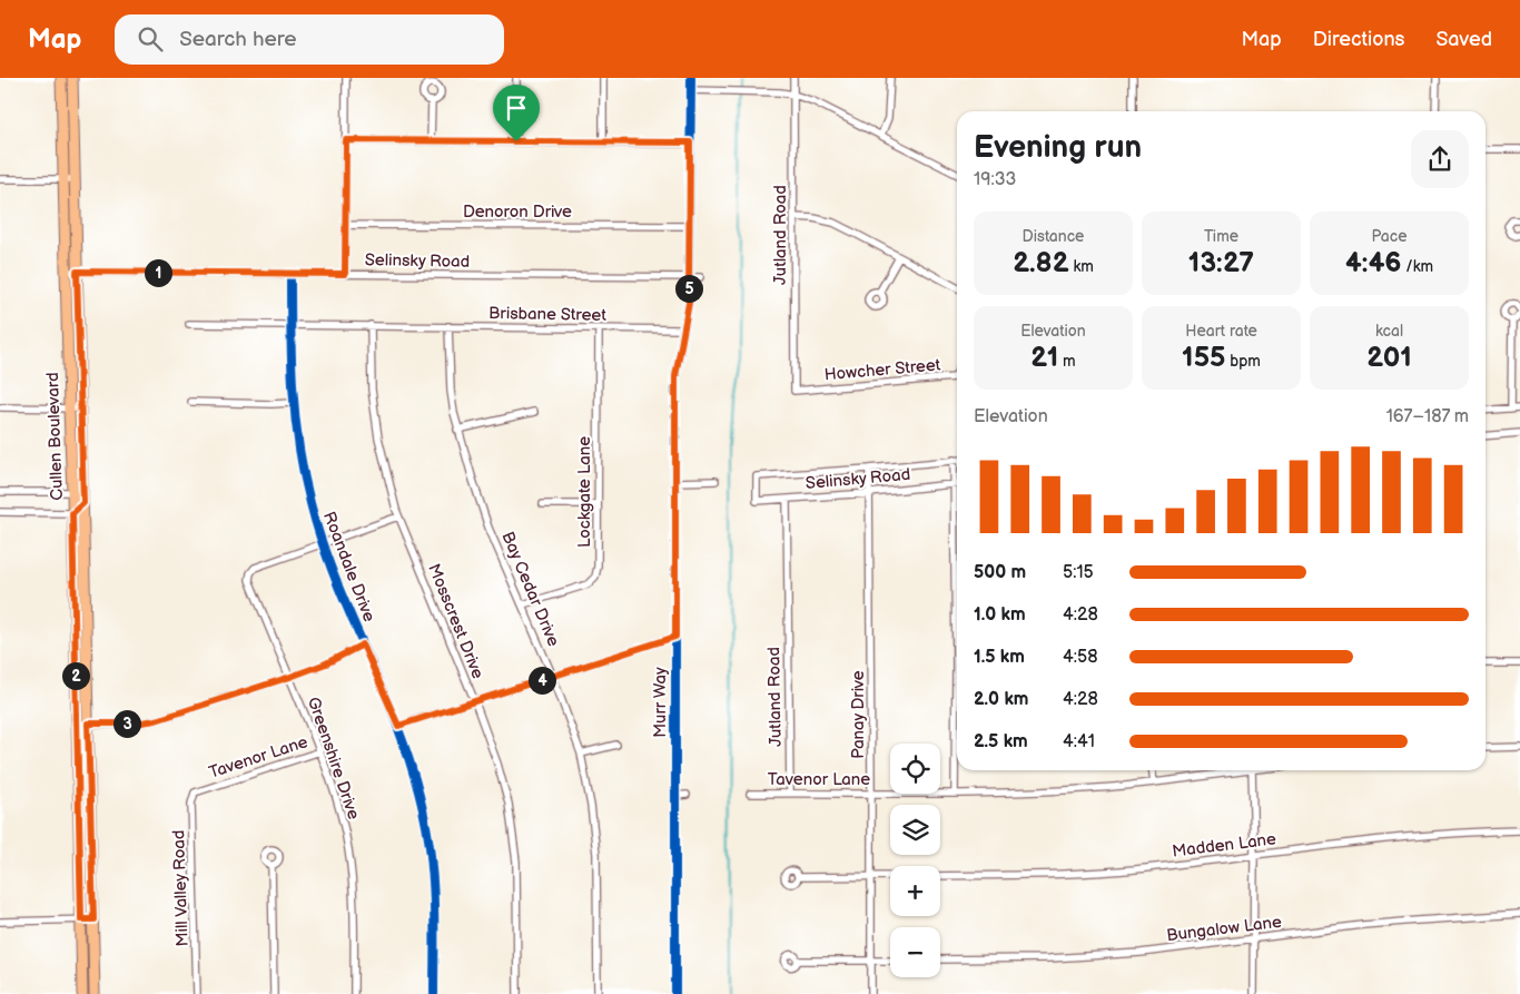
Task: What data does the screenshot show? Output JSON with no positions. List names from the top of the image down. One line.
{"streets":{"main road":["Cullen Boulevard"],"street":["Denoron Drive","Jutland Road","Selinsky Road","Brisbane Street","Howcher Street","Lockgate Lane","Roandale Drive","Bay Cedar Drive","Mosscrest Drive","Murr Way","Panay Drive","Tavenor Lane","Greenshire Drive","Madden Lane","Mill Valley Road","Bungalow Lane"]},"crossings":[["Denoron Drive","Murr Way"],["Jutland Road","Selinsky Road"],["Jutland Road","Howcher Street"],["Jutland Road","Tavenor Lane"],["Selinsky Road","Cullen Boulevard"],["Selinsky Road","Roandale Drive"],["Selinsky Road","Murr Way"],["Selinsky Road","Panay Drive"],["Brisbane Street","Lockgate Lane"],["Brisbane Street","Roandale Drive"],["Brisbane Street","Bay Cedar Drive"],["Brisbane Street","Mosscrest Drive"],["Brisbane Street","Murr Way"],["Lockgate Lane","Bay Cedar Drive"],["Roandale Drive","Greenshire Drive"],["Panay Drive","Tavenor Lane"],["Tavenor Lane","Greenshire Drive"],["Tavenor Lane","Mill Valley Road"]],"page":{"header":"Map","search":"Search here","nav":["Map","Directions","Saved"],"heading":["Evening run","19:33"],"stats":[["Distance","2.82 km"],["Time","13:27"],["Pace","4:46 /km"],["Elevation","21 m"],["Heart rate","155 bpm"],["kcal","201"]],"pins":["1","5","2","4","3"],"chart":["Elevation","167–187 m"],"list":[{"name":"500 m","note":"5:15"},{"name":"1.0 km","note":"4:28"},{"name":"1.5 km","note":"4:58"},{"name":"2.0 km","note":"4:28"},{"name":"2.5 km","note":"4:41"}],"map_buttons":["+","−"]}}
